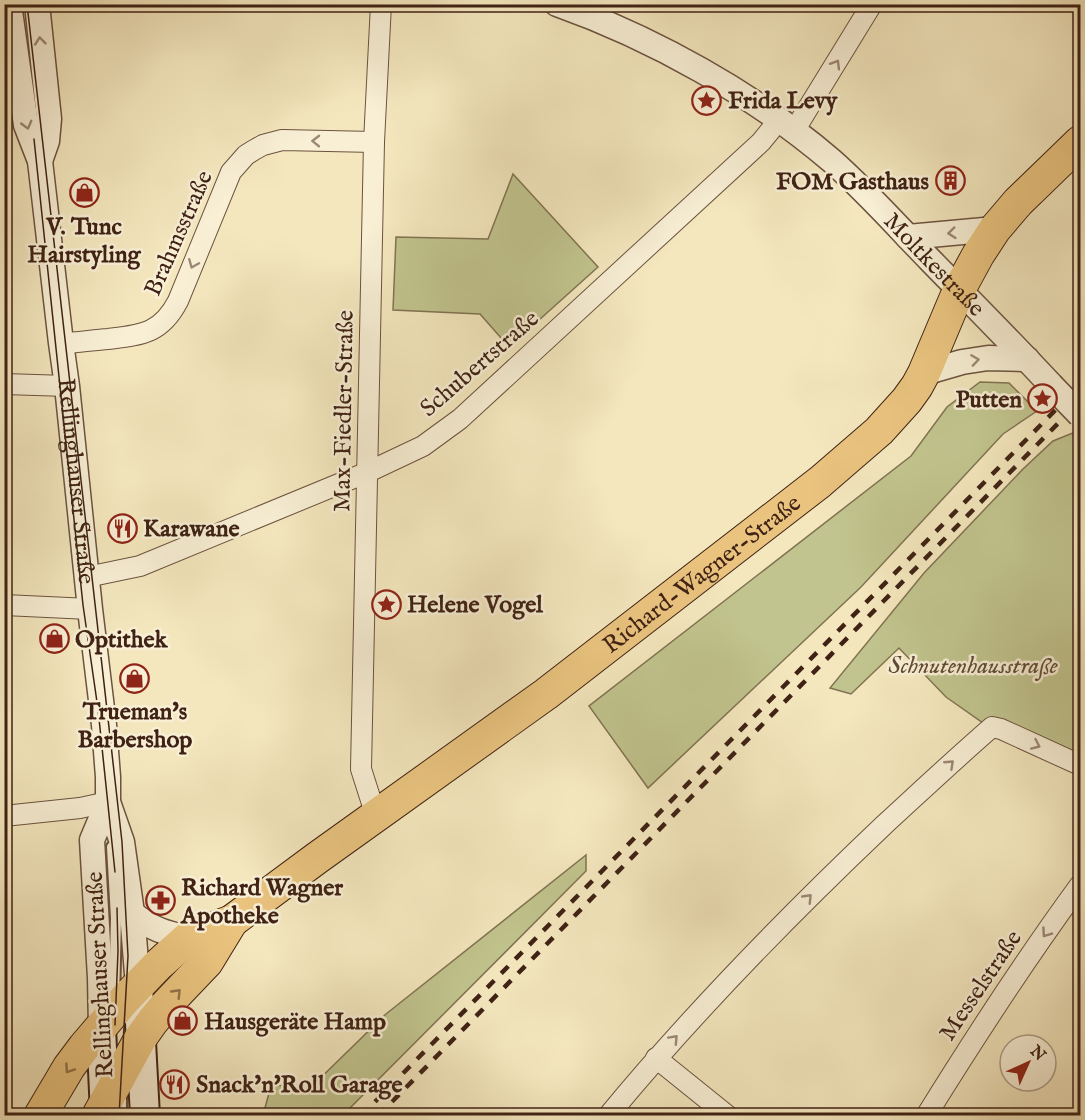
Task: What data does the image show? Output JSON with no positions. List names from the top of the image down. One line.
{"streets":{"main road":["Rellinghauser Straße","Richard-Wagner-Straße"],"street":["Brahmsstraße","Moltkestraße","Schubertstraße","Max-Fiedler-Straße","Messelstraße"]},"crossings":[["Brahmsstraße","Max-Fiedler-Straße"],["Brahmsstraße","Rellinghauser Straße"],["Moltkestraße","Schubertstraße"],["Moltkestraße","Richard-Wagner-Straße"],["Schubertstraße","Max-Fiedler-Straße"],["Schubertstraße","Rellinghauser Straße"],["Max-Fiedler-Straße","Richard-Wagner-Straße"],["Rellinghauser Straße","Richard-Wagner-Straße"]],"one_way":["Brahmsstraße","Messelstraße"],"parks":["Schnutenhausstraße"],"places":{"place":["Frida Levy","Putten","Helene Vogel"],"building":["FOM Gasthaus"],"shop":["V. Tunc Hairstyling","Optithek","Trueman's Barbershop","Hausgeräte Hamp"],"restaurant":["Karawane","Snack'n'Roll Garage"],"pharmacy":["Richard Wagner Apotheke"]},"north":"top right"}
